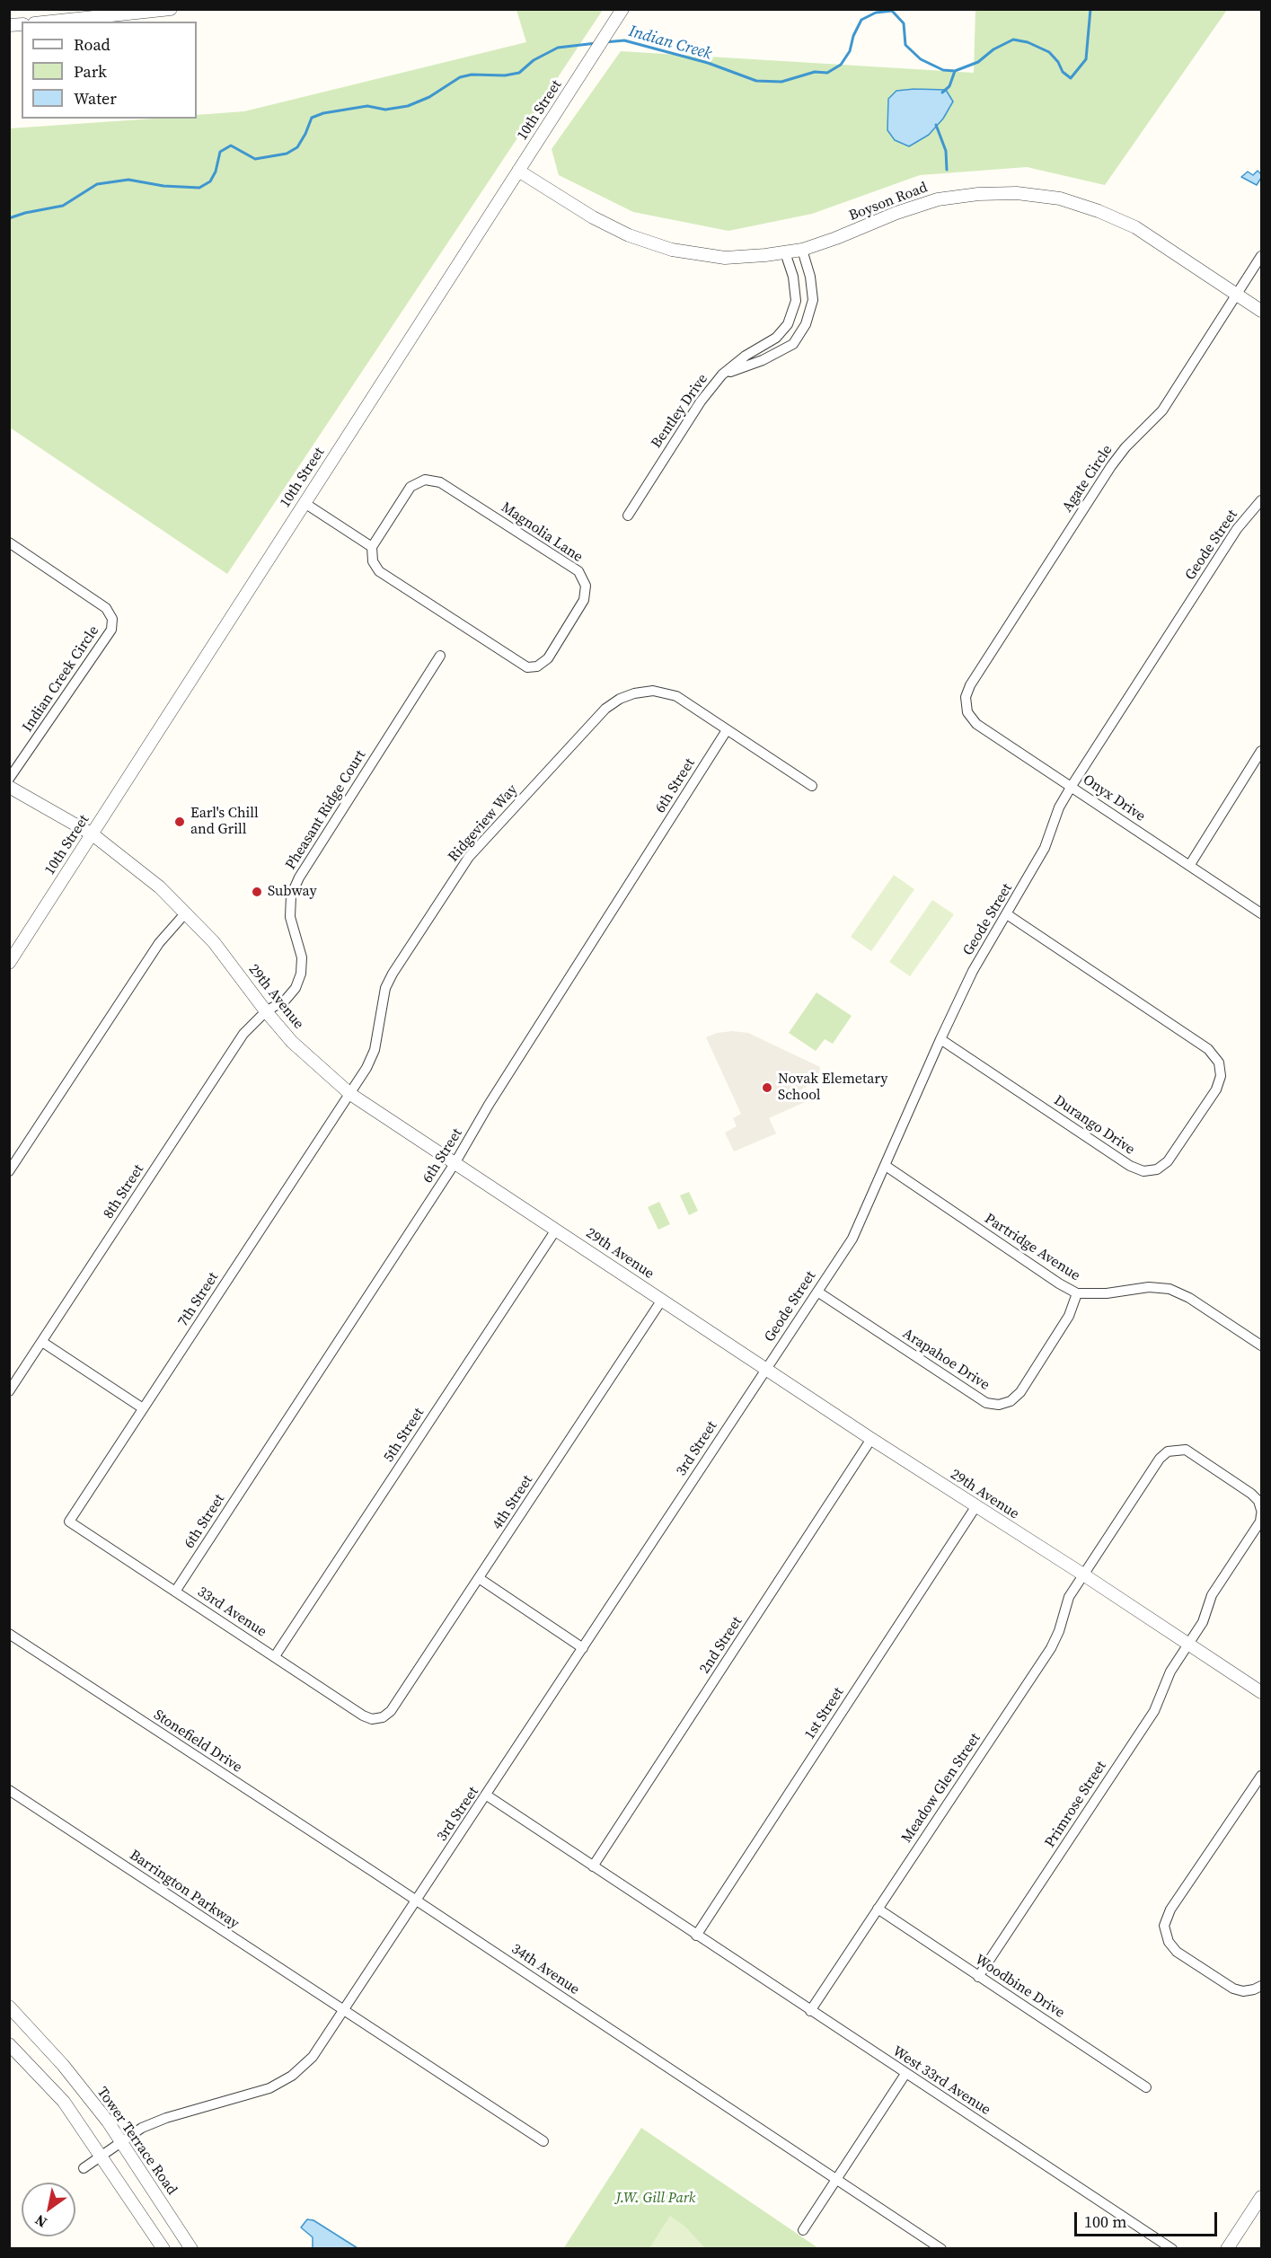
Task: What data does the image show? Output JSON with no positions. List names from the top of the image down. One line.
{"streets":{"street":["10th Street","Boyson Road","Bentley Drive","Agate Circle","Magnolia Lane","Geode Street","Indian Creek Circle","6th Street","Onyx Drive","Pheasant Ridge Court","Ridgeview Way","29th Avenue","Durango Drive","8th Street","Partridge Avenue","7th Street","Arapahoe Drive","5th Street","3rd Street","4th Street","33rd Avenue","2nd Street","1st Street","Stonefield Drive","Meadow Glen Street","Primrose Street","Barrington Parkway","34th Avenue","Woodbine Drive","West 33rd Avenue","Tower Terrace Road"]},"crossings":[["10th Street","Boyson Road"],["10th Street","29th Avenue"],["Boyson Road","Bentley Drive"],["Boyson Road","Agate Circle"],["Agate Circle","Onyx Drive"],["Geode Street","Onyx Drive"],["Geode Street","29th Avenue"],["Geode Street","Durango Drive"],["Geode Street","Partridge Avenue"],["Geode Street","Arapahoe Drive"],["Geode Street","3rd Street"],["6th Street","Ridgeview Way"],["6th Street","29th Avenue"],["6th Street","33rd Avenue"],["Pheasant Ridge Court","29th Avenue"],["Pheasant Ridge Court","8th Street"],["Ridgeview Way","29th Avenue"],["Ridgeview Way","7th Street"],["29th Avenue","8th Street"],["29th Avenue","7th Street"],["29th Avenue","5th Street"],["29th Avenue","3rd Street"],["29th Avenue","4th Street"],["29th Avenue","2nd Street"],["29th Avenue","1st Street"],["29th Avenue","Meadow Glen Street"],["29th Avenue","Primrose Street"],["Partridge Avenue","Arapahoe Drive"],["7th Street","33rd Avenue"],["5th Street","33rd Avenue"],["3rd Street","Barrington Parkway"],["3rd Street","34th Avenue"],["3rd Street","Tower Terrace Road"],["4th Street","33rd Avenue"],["1st Street","West 33rd Avenue"],["Stonefield Drive","34th Avenue"],["Meadow Glen Street","Primrose Street"],["Meadow Glen Street","Woodbine Drive"],["Meadow Glen Street","West 33rd Avenue"],["Primrose Street","Woodbine Drive"]],"water":["Indian Creek"],"parks":["J.W. Gill Park"],"places":["Earl's Chill and Grill","Subway","Novak Elemetary School"],"legend":["Road","Park","Water"],"scale_bar":"100 m","north":"bottom left"}
